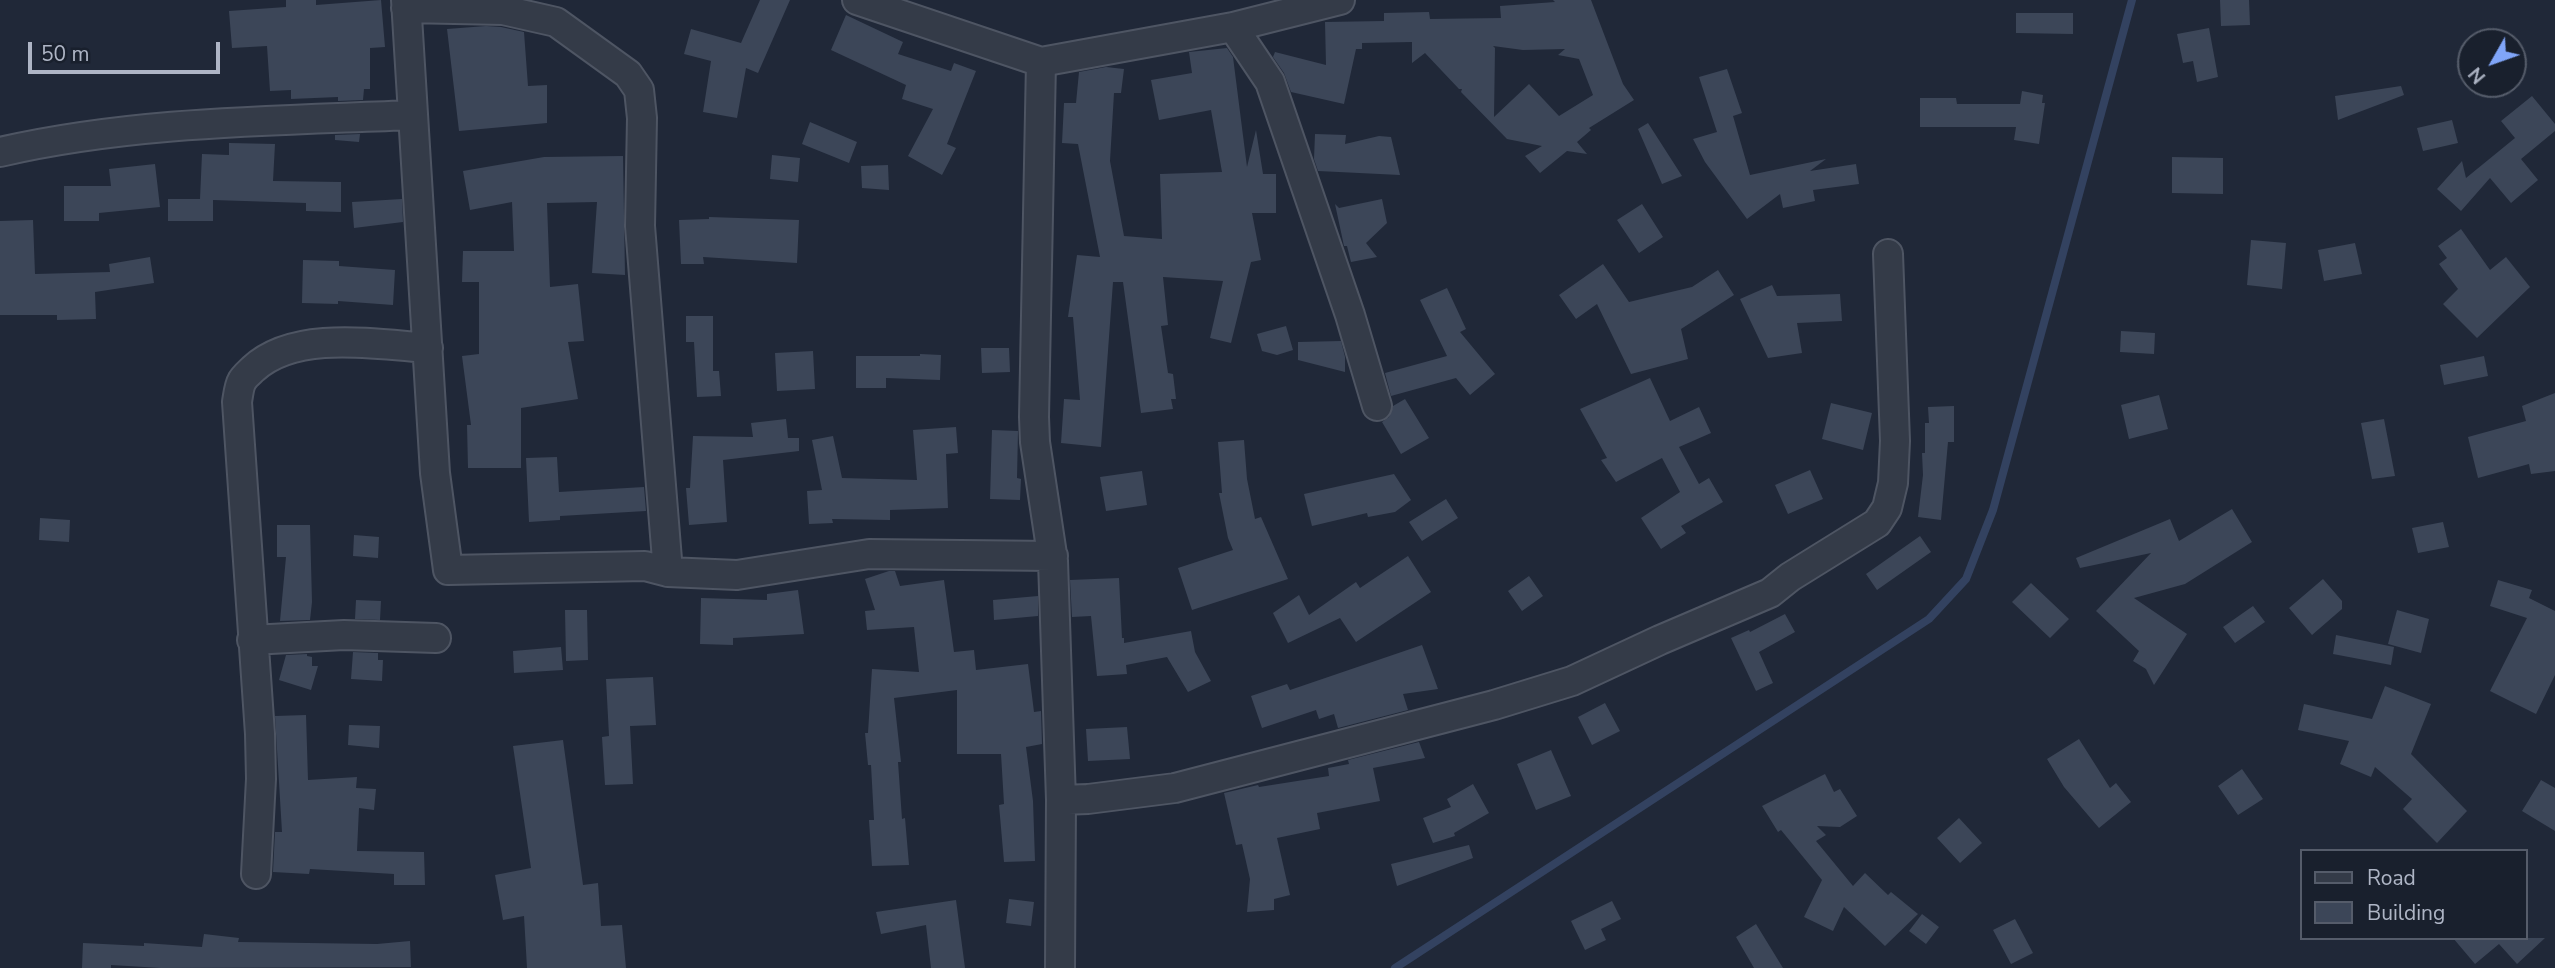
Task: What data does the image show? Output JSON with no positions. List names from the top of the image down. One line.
{"legend":["Road","Building"],"scale_bar":"50 m","north":"bottom left"}
